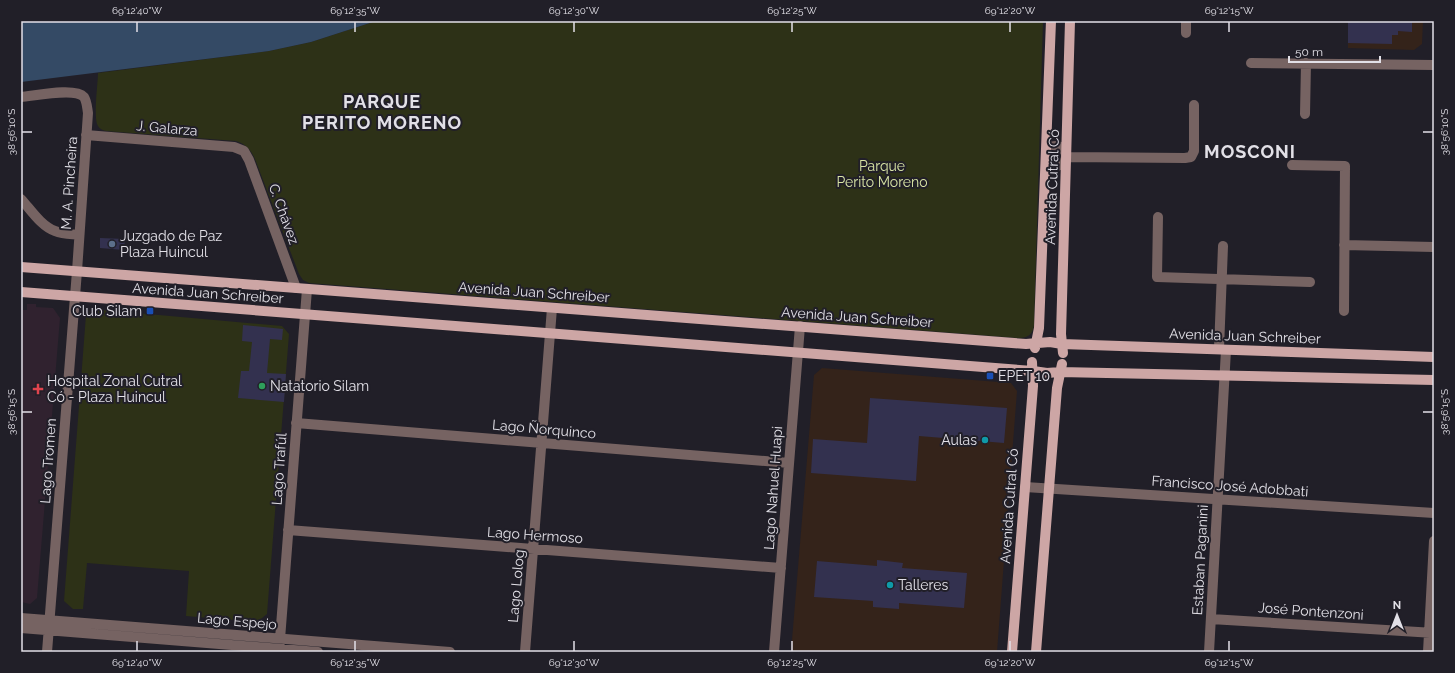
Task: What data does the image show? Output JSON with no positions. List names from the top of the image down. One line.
{"streets":{"main road":["Avenida Cutral Có","Avenida Juan Schreiber"],"street":["J. Galarza","M. A. Pincheira","C. Chávez","Lago Ñorquinco","Lago Tromen","Lago Trafúl","Francisco José Adobbati","Lago Nahuel Huapi","Lago Hermoso","Estaban Paganini","Lago Lolog","José Pontenzoni","Lago Espejo"]},"crossings":[["J. Galarza","M. A. Pincheira"],["J. Galarza","C. Chávez"],["M. A. Pincheira","Avenida Juan Schreiber"],["M. A. Pincheira","Lago Tromen"],["Avenida Cutral Có","Avenida Juan Schreiber"],["Avenida Cutral Có","Francisco José Adobbati"],["C. Chávez","Avenida Juan Schreiber"],["Avenida Juan Schreiber","Lago Tromen"],["Avenida Juan Schreiber","Lago Trafúl"],["Avenida Juan Schreiber","Lago Nahuel Huapi"],["Avenida Juan Schreiber","Estaban Paganini"],["Avenida Juan Schreiber","Lago Lolog"],["Lago Ñorquinco","Lago Trafúl"],["Lago Ñorquinco","Lago Nahuel Huapi"],["Lago Ñorquinco","Lago Lolog"],["Lago Tromen","Lago Espejo"],["Lago Trafúl","Lago Hermoso"],["Lago Trafúl","Lago Espejo"],["Francisco José Adobbati","Estaban Paganini"],["Lago Nahuel Huapi","Lago Hermoso"],["Lago Hermoso","Lago Lolog"],["Estaban Paganini","José Pontenzoni"]],"districts":["PARQUE PERITO MORENO","MOSCONI"],"parks":["Parque Perito Moreno"],"places":{"other":["Juzgado de Paz Plaza Huincul","Natatorio Silam","Aulas","Talleres"],"transit":["Club Silam","EPET 10"],"health":["Hospital Zonal Cutral Có - Plaza Huincul"]},"scale_bar":"50 m","north":"top","coordinates":["69°12'40\"W","69°12'35\"W","69°12'30\"W","69°12'25\"W","69°12'20\"W","69°12'15\"W","38°56'10\"S","38°56'15\"S"]}
